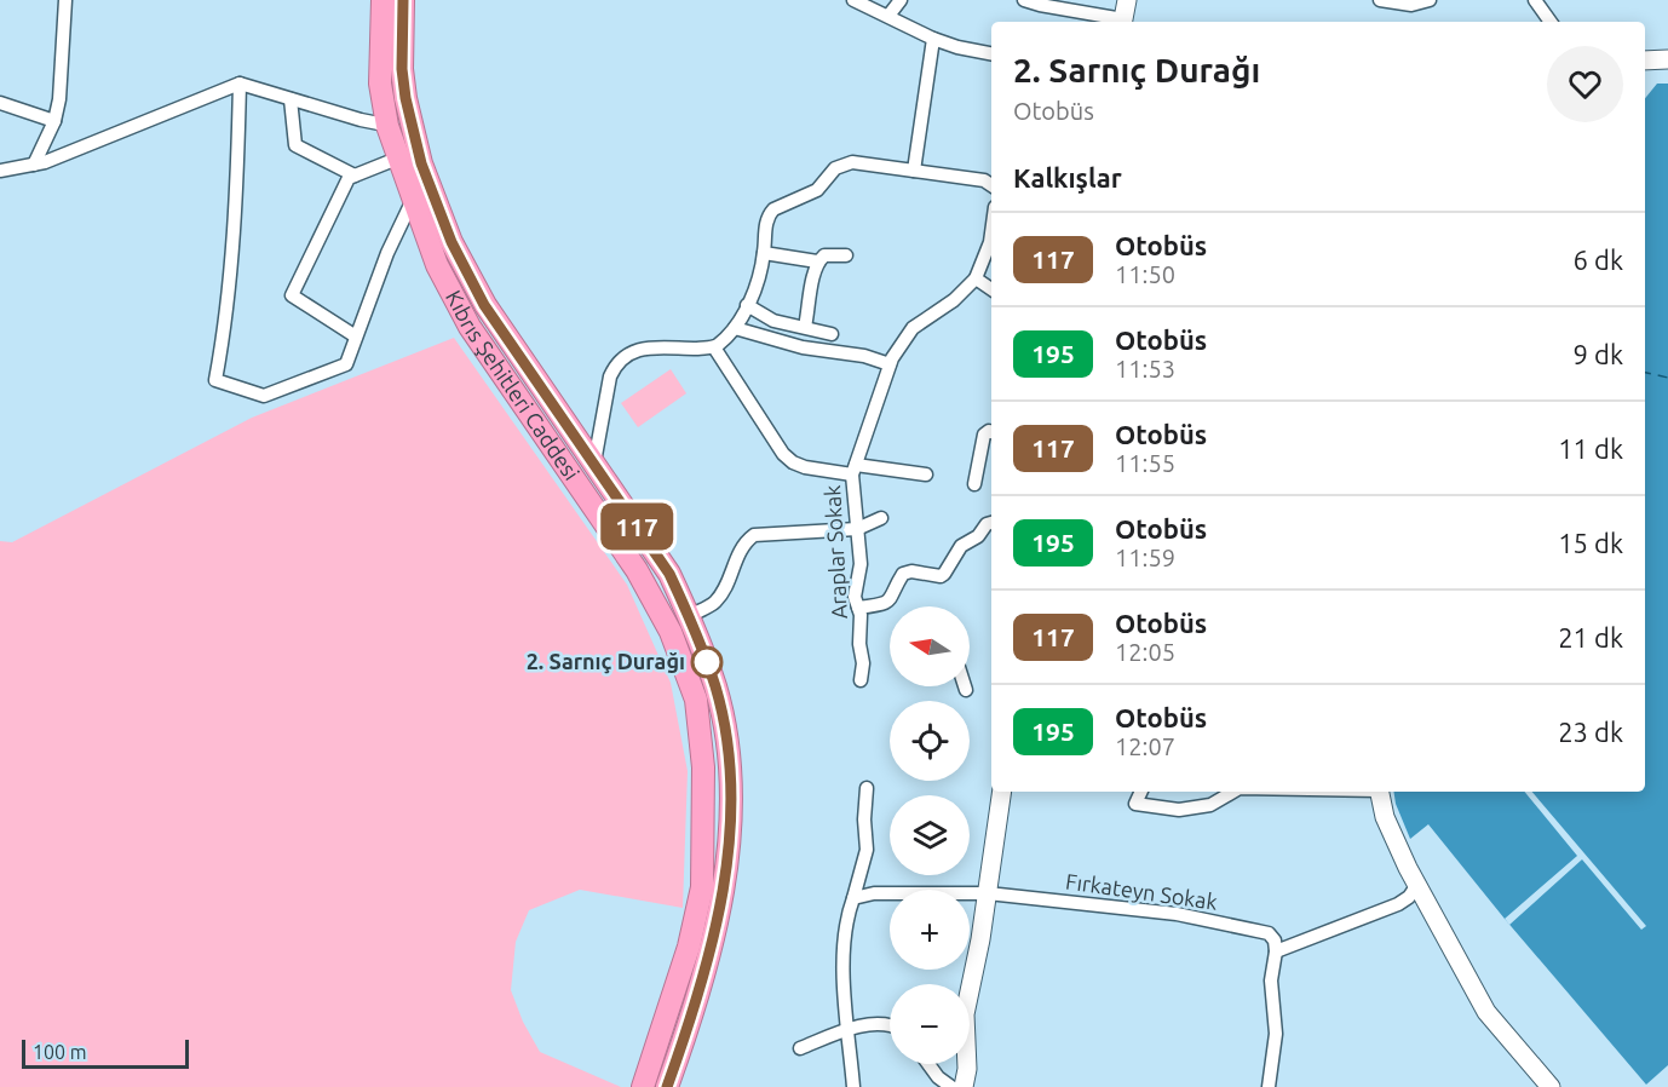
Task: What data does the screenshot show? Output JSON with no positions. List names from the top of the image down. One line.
{"streets":{"highway":["Kıbrıs Şehitleri Caddesi"],"street":["Araplar Sokak","Fırkateyn Sokak"]},"places":["2. Sarnıç Durağı"],"lines":["bus line 117"],"scale_bar":"100 m","north":"left","page":{"on_map":"117","heading":[["2. Sarnıç Durağı","Otobüs"],"Kalkışlar"],"list":[{"mark":"117","name":"Otobüs","note":"11:50","value":"6 dk"},{"mark":"195","name":"Otobüs","note":"11:53","value":"9 dk"},{"mark":"117","name":"Otobüs","note":"11:55","value":"11 dk"},{"mark":"195","name":"Otobüs","note":"11:59","value":"15 dk"},{"mark":"117","name":"Otobüs","note":"12:05","value":"21 dk"},{"mark":"195","name":"Otobüs","note":"12:07","value":"23 dk"}],"map_buttons":["+","−"],"scale":"100 m"}}
